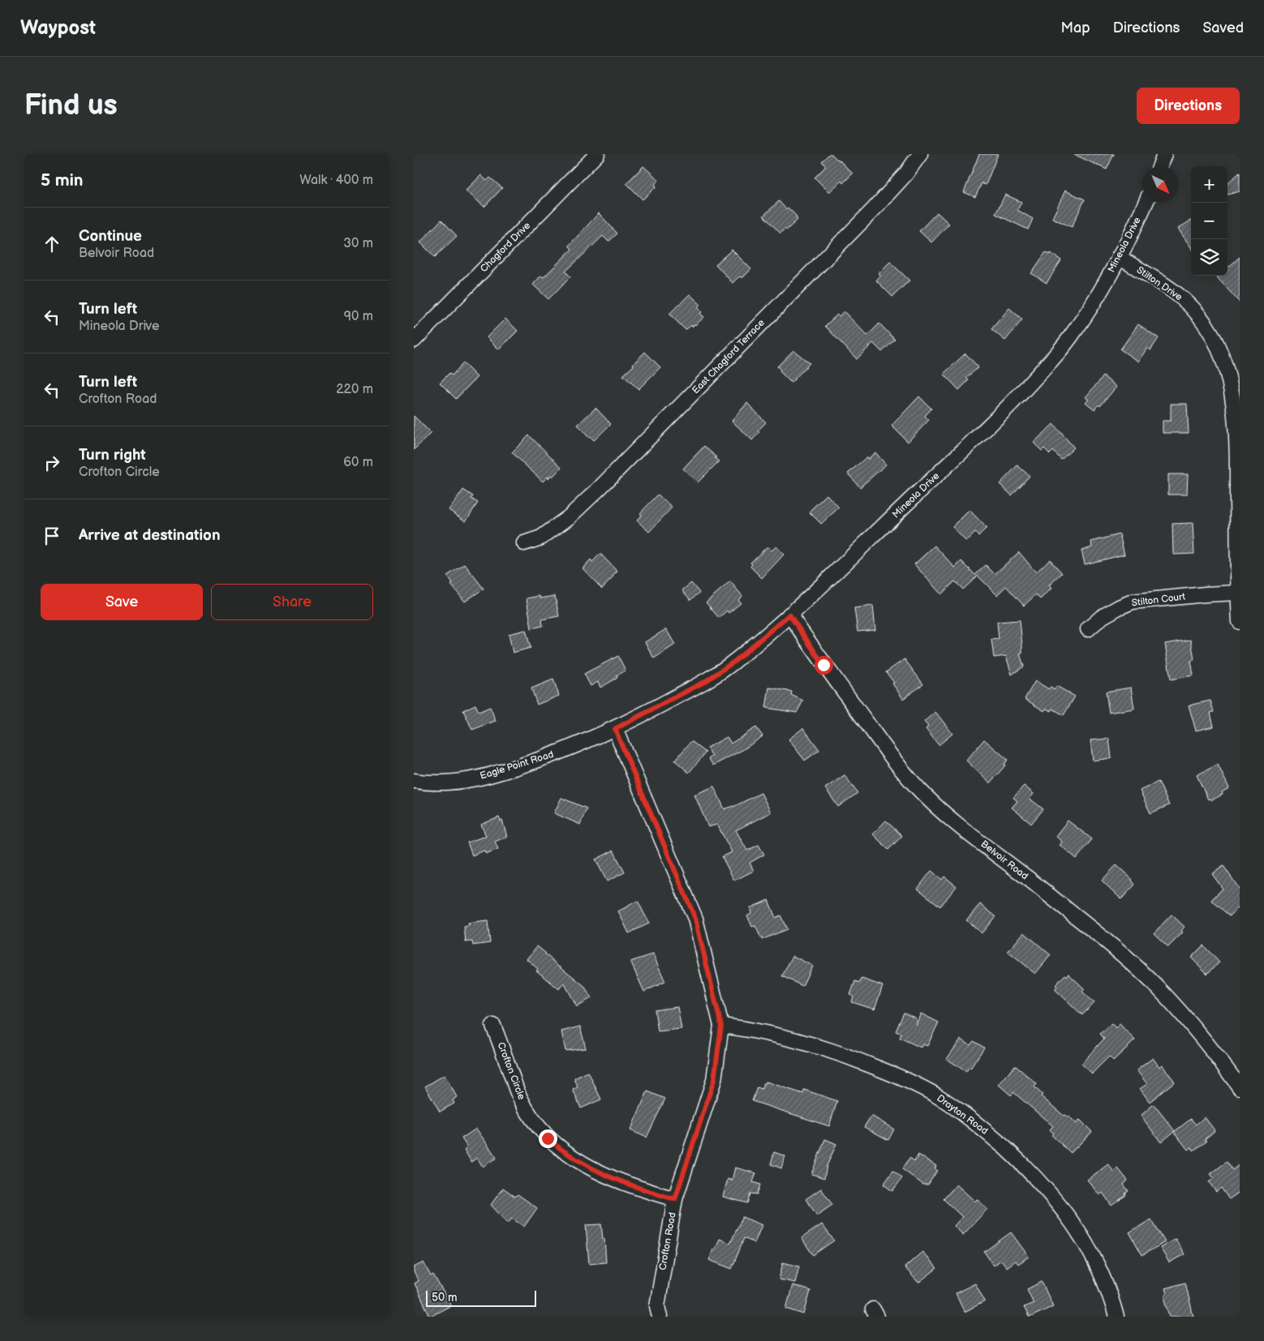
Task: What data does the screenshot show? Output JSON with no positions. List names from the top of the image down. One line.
{"streets":{"street":["Mineola Drive","Chagford Drive","Stilton Drive","East Chagford Terrace","Stilton Court","Eagle Point Road","Belvoir Road","Crofton Circle","Drayton Road","Crofton Road"]},"crossings":[["Mineola Drive","Stilton Drive"],["Mineola Drive","Eagle Point Road"],["Mineola Drive","Belvoir Road"],["Mineola Drive","Crofton Road"],["Stilton Drive","Stilton Court"],["Eagle Point Road","Crofton Road"],["Crofton Circle","Crofton Road"],["Drayton Road","Crofton Road"]],"scale_bar":"50 m","north":"bottom right","page":{"header":"Waypost","nav":["Map","Directions","Saved"],"buttons":["Directions",["Save","Share"]],"title":"Find us","heading":["5 min","Walk · 400 m"],"map_buttons":["+","−"],"list":[["Continue","Belvoir Road","30 m"],["Turn left","Mineola Drive","90 m"],["Turn left","Crofton Road","220 m"],["Turn right","Crofton Circle","60 m"],"Arrive at destination"],"scale":"50 m"}}
